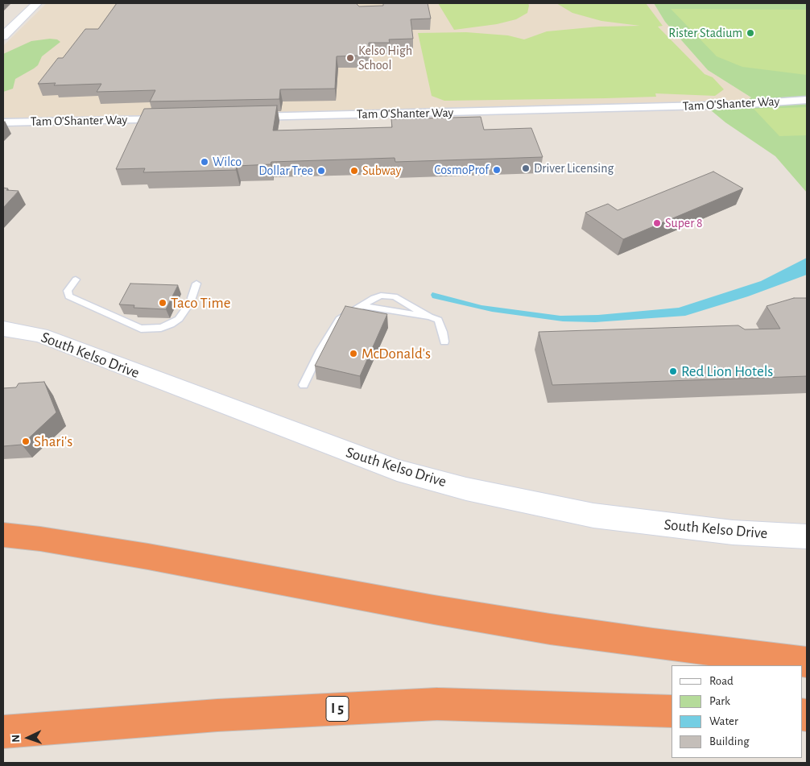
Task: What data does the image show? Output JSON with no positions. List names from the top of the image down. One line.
{"streets":{"highway":["I 5"],"main road":["South Kelso Drive"],"street":["Tam O'Shanter Way"]},"places":["Rister Stadium","Kelso High School","Wilco","Driver Licensing","CosmoProf","Dollar Tree","Subway","Super 8","Taco Time","McDonald's","Red Lion Hotels","Shari's"],"legend":["Road","Park","Water","Building"],"north":"left"}
